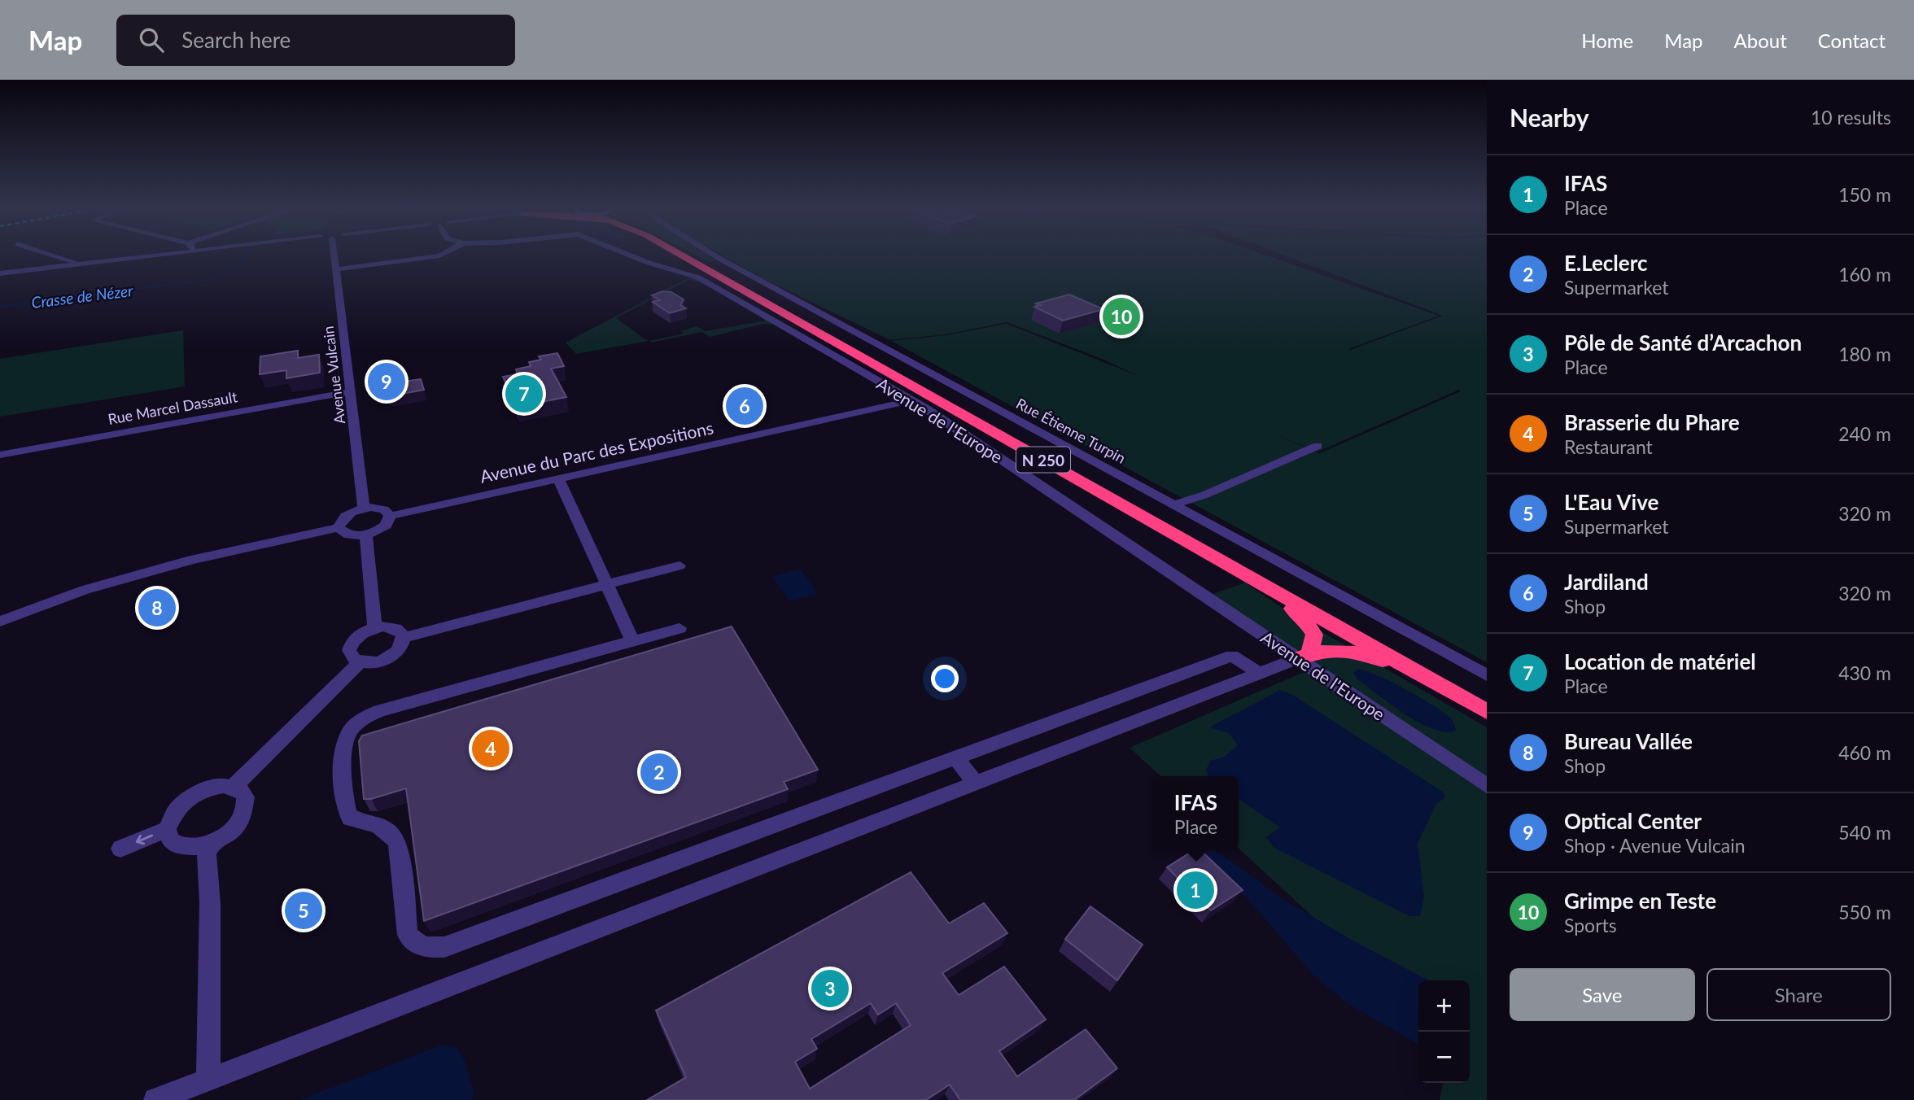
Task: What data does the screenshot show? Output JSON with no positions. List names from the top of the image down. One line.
{"streets":{"highway":["N 250"],"street":["Avenue Vulcain","Rue Marcel Dassault","Avenue de l'Europe","Rue Étienne Turpin","Avenue du Parc des Expositions"]},"crossings":[["Avenue Vulcain","Rue Marcel Dassault"],["Avenue de l'Europe","Avenue du Parc des Expositions"]],"water":["Crasse de Nézer"],"page":{"header":"Map","search":"Search here","nav":["Home","Map","About","Contact"],"heading":["Nearby","10 results"],"list":[{"mark":"1","name":"IFAS","note":"Place","value":"150 m"},{"mark":"2","name":"E.Leclerc","note":"Supermarket","value":"160 m"},{"mark":"3","name":"Pôle de Santé d’Arcachon","note":"Place","value":"180 m"},{"mark":"4","name":"Brasserie du Phare","note":"Restaurant","value":"240 m"},{"mark":"5","name":"L'Eau Vive","note":"Supermarket","value":"320 m"},{"mark":"6","name":"Jardiland","note":"Shop","value":"320 m"},{"mark":"7","name":"Location de matériel","note":"Place","value":"430 m"},{"mark":"8","name":"Bureau Vallée","note":"Shop","value":"460 m"},{"mark":"9","name":"Optical Center","note":"Shop · Avenue Vulcain","value":"540 m"},{"mark":"10","name":"Grimpe en Teste","note":"Sports","value":"550 m"}],"pins":["10","9","7","6","8","4","2","1","5","3"],"popup":["IFAS","Place"],"buttons":["Save","Share"],"map_buttons":["+","−"]}}
